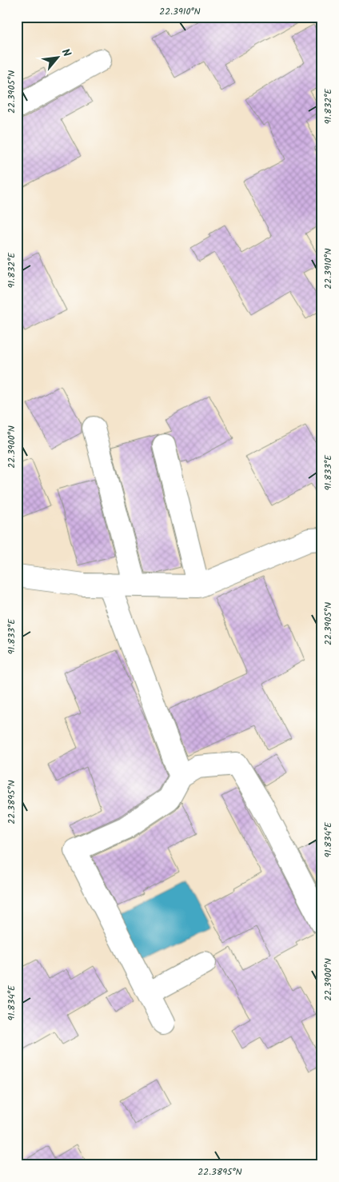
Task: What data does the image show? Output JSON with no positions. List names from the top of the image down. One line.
{"north":"top right","coordinates":["22.3910°N","22.3905°N","91.832°E","22.3900°N","91.833°E","22.3895°N","91.834°E"]}
